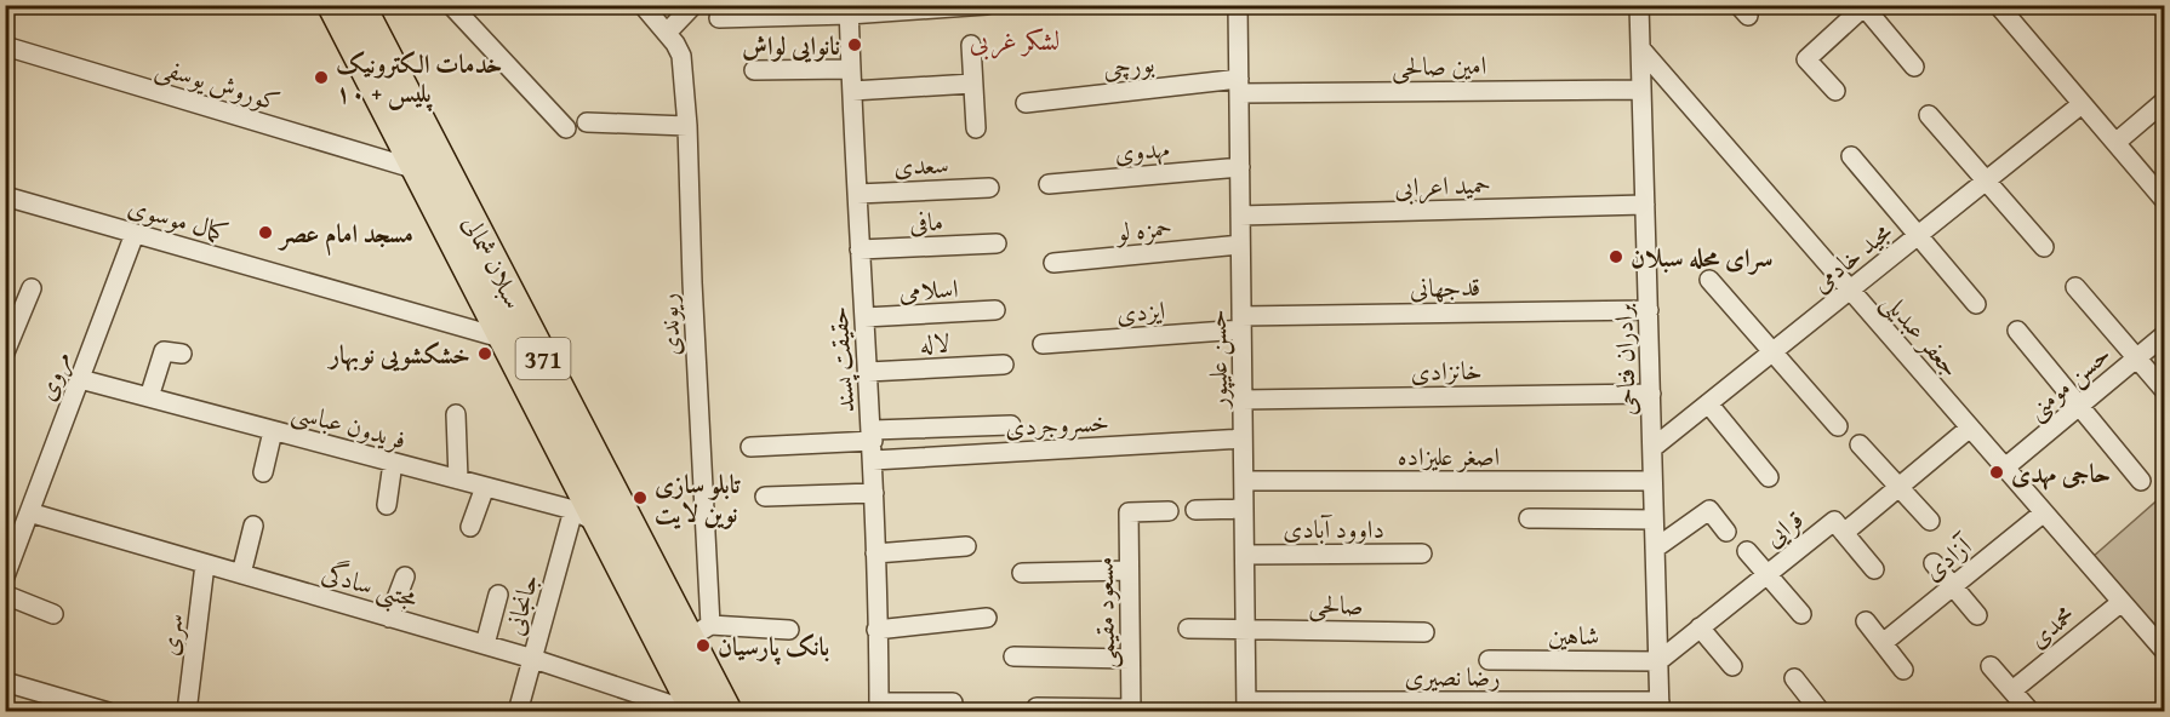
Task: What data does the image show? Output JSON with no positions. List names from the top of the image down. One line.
{"streets":{"main road":["سبلان شمالی","371"],"street":["بورچی","امین صالحی","کوروش یوسفی","مهدوی","سعدی","حمید اعرابی","کمال موسوی","مافی","حمزه لو","مجید خادمی","قدجهانی","اسلامی","ایزدی","ریوندی","جعفر عبدیلی","لاله","حسن علیپور","حقیقت پسند","برادران فتاحی","خانزادی","مروی","حسن مومنی","خسروجردی","فریدون عباسی","اصغر علیزاده","داوود آبادی","قرایی","آزادی","مجتبی سادگی","جانجانی","صالحی","مسعود مقیمی","محمدی","سری","شاهین","رضا نصیری"]},"crossings":[["بورچی","امین صالحی"],["بورچی","حسن علیپور"],["امین صالحی","حسن علیپور"],["امین صالحی","برادران فتاحی"],["کوروش یوسفی","سبلان شمالی"],["مهدوی","حسن علیپور"],["سعدی","حقیقت پسند"],["حمید اعرابی","حسن علیپور"],["حمید اعرابی","برادران فتاحی"],["کمال موسوی","سبلان شمالی"],["کمال موسوی","مروی"],["مافی","حقیقت پسند"],["حمزه لو","حسن علیپور"],["مجید خادمی","جعفر عبدیلی"],["مجید خادمی","برادران فتاحی"],["سبلان شمالی","ریوندی"],["سبلان شمالی","فریدون عباسی"],["سبلان شمالی","مجتبی سادگی"],["قدجهانی","ایزدی"],["قدجهانی","حسن علیپور"],["قدجهانی","برادران فتاحی"],["اسلامی","حقیقت پسند"],["ایزدی","حسن علیپور"],["جعفر عبدیلی","برادران فتاحی"],["جعفر عبدیلی","حسن مومنی"],["جعفر عبدیلی","قرایی"],["جعفر عبدیلی","آزادی"],["جعفر عبدیلی","محمدی"],["لاله","حقیقت پسند"],["حسن علیپور","خانزادی"],["حسن علیپور","خسروجردی"],["حسن علیپور","اصغر علیزاده"],["حسن علیپور","داوود آبادی"],["حسن علیپور","صالحی"],["حسن علیپور","رضا نصیری"],["حقیقت پسند","خسروجردی"],["برادران فتاحی","خانزادی"],["برادران فتاحی","اصغر علیزاده"],["برادران فتاحی","قرایی"],["برادران فتاحی","شاهین"],["برادران فتاحی","رضا نصیری"],["مروی","فریدون عباسی"],["مروی","مجتبی سادگی"],["فریدون عباسی","جانجانی"],["قرایی","شاهین"],["مجتبی سادگی","جانجانی"],["مجتبی سادگی","سری"]],"districts":["لشکر غربی"],"places":["نانوایی لواش","خدمات الکترونیک پلیس + ۱۰","مسجد امام عصر","سرای محله سبلان","خشکشویی نوبهار","حاجی مهدی","تابلو سازی نوین لایت","بانک پارسیان"]}
